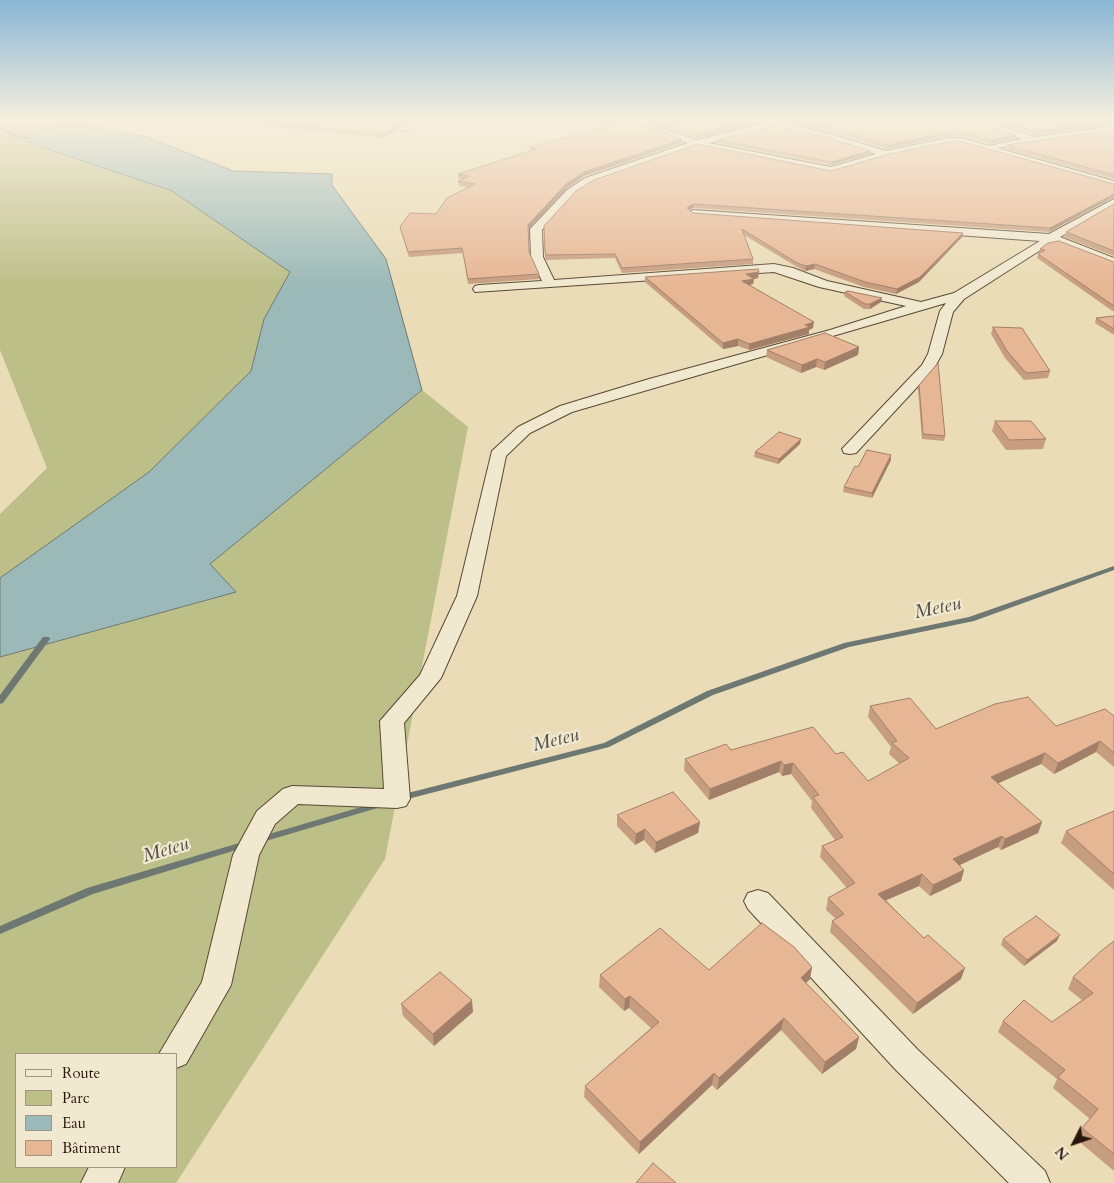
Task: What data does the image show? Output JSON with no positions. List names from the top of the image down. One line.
{"water":["Meteu"],"legend":["Route","Parc","Eau","Bâtiment"],"north":"bottom left"}
